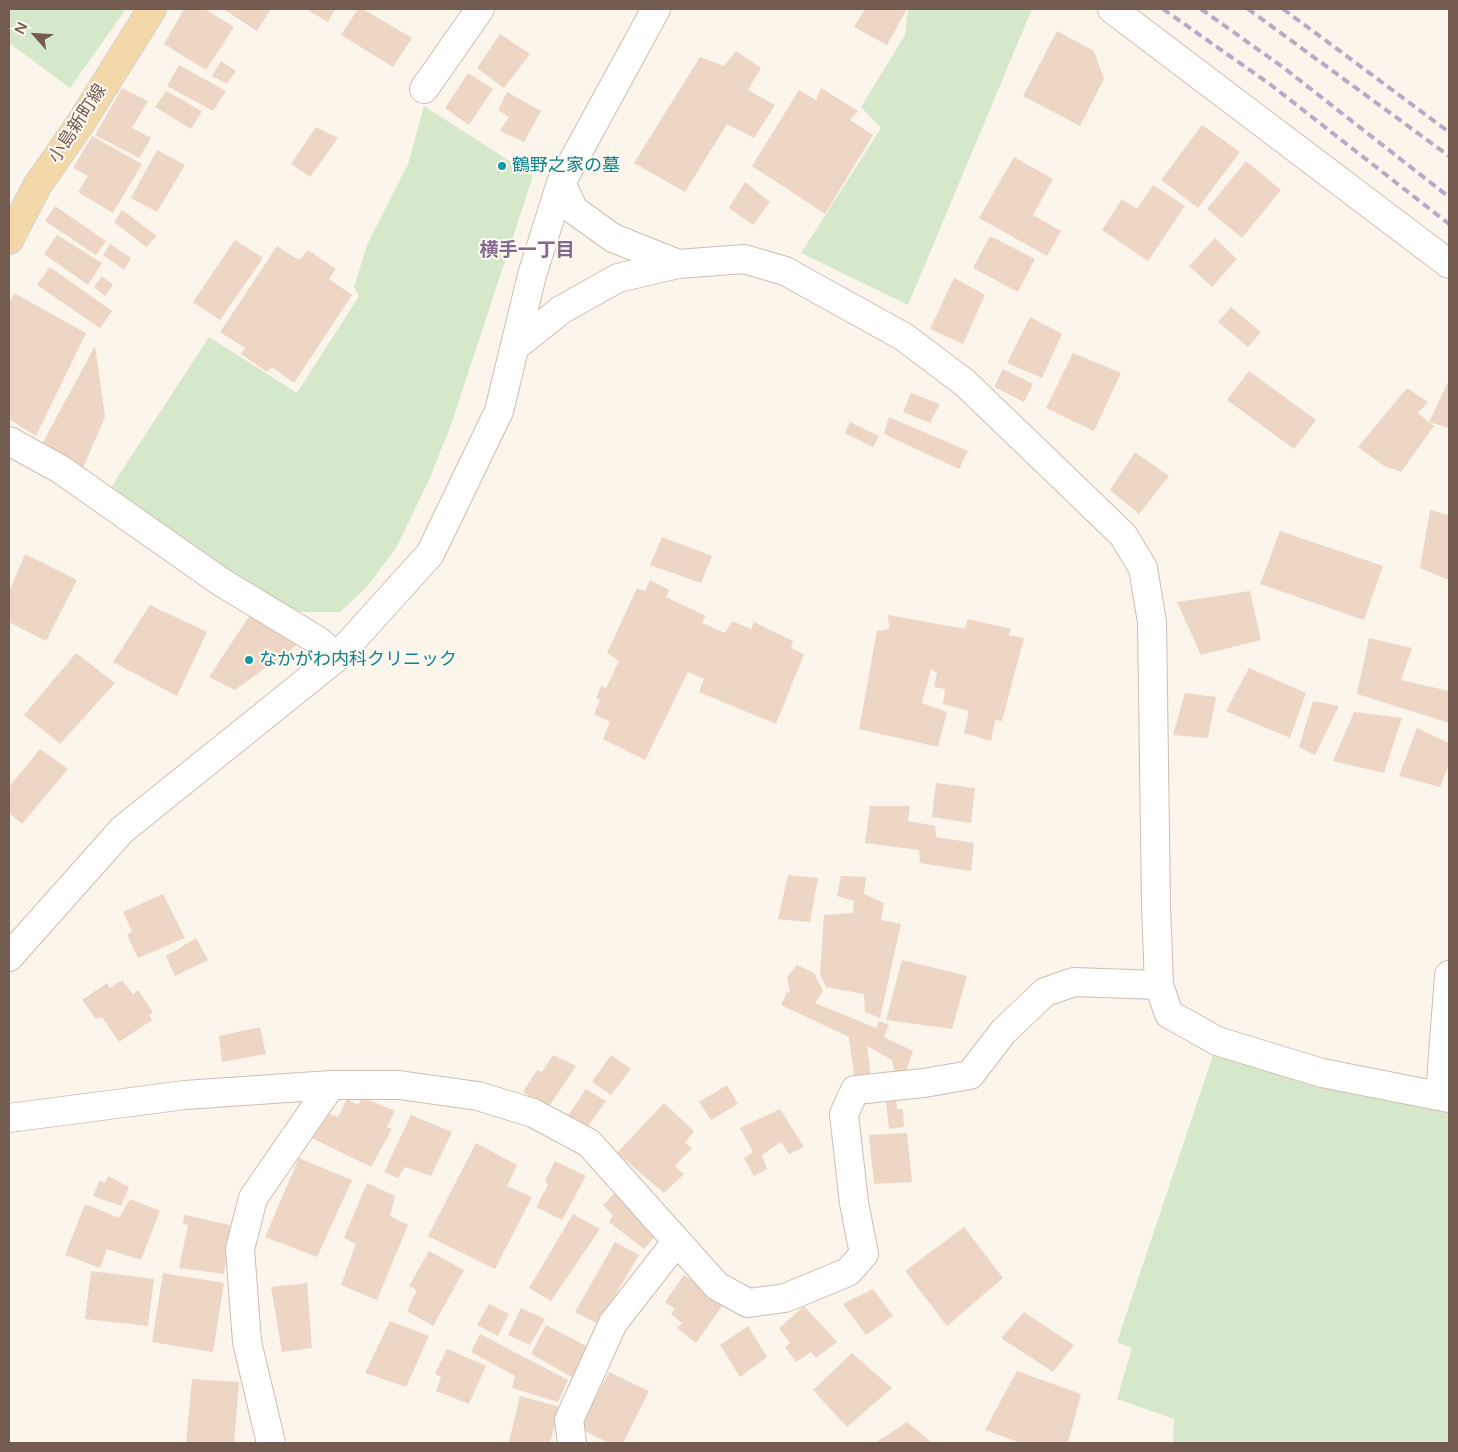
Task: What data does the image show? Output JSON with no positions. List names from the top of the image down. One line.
{"streets":{"main road":["小島新町線"]},"districts":["横手一丁目"],"places":["鶴野之家の墓","なかがわ内科クリニック"],"north":"top left"}
